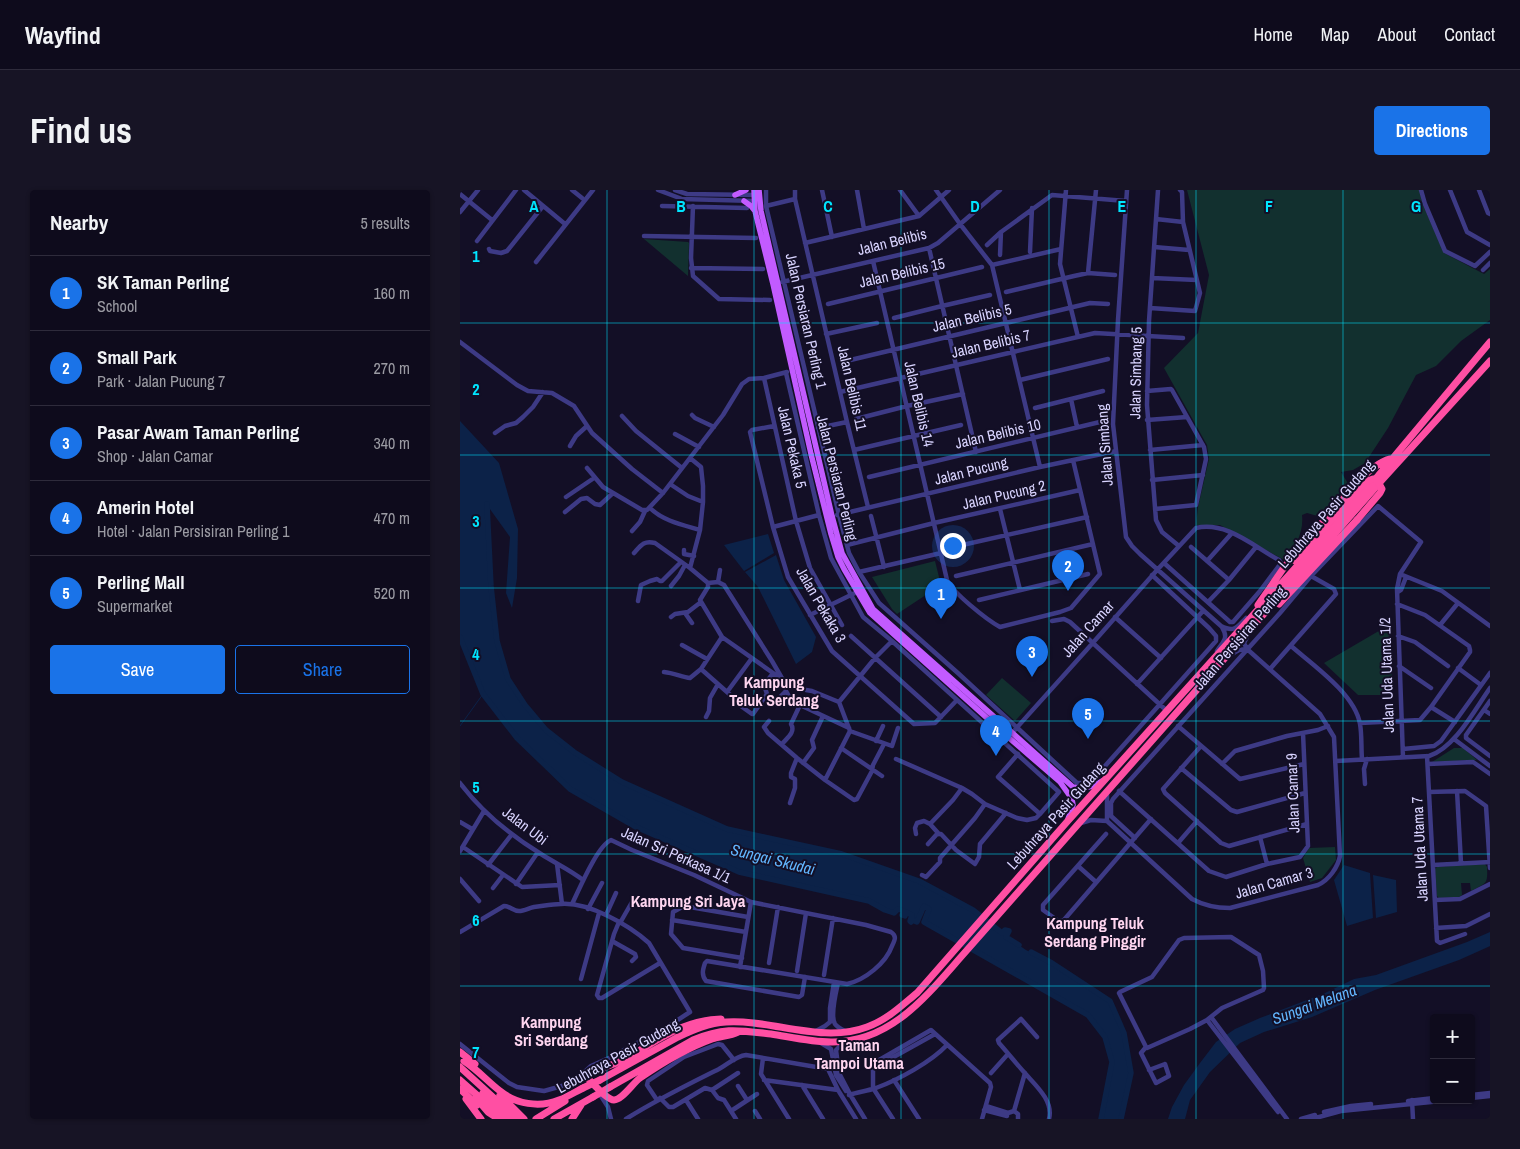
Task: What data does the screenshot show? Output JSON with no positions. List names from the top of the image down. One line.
{"streets":{"highway":["Lebuhraya Pasir Gudang"],"main road":["Jalan Persiaran Perling"],"street":["Jalan Belibis","Jalan Belibis 15","Jalan Belibis 5","Jalan Persiaran Perling 1","Jalan Belibis 7","Jalan Simbang 5","Jalan Belibis 11","Jalan Belibis 14","Jalan Belibis 10","Jalan Simbang","Jalan Pekaka 5","Jalan Pucung","Jalan Pucung 2","Jalan Pekaka 3","Jalan Camar","Jalan Persisiran Perling","Jalan Uda Utama 1/2","Jalan Camar 9","Jalan Ubi","Jalan Uda Utama 7","Jalan Sri Perkasa 1/1","Jalan Camar 3"]},"crossings":[["Jalan Belibis","Jalan Persiaran Perling 1"],["Jalan Belibis","Jalan Belibis 11"],["Jalan Belibis","Jalan Belibis 14"],["Jalan Belibis","Jalan Persiaran Perling"],["Jalan Belibis 15","Jalan Belibis 14"],["Jalan Belibis 5","Jalan Belibis 14"],["Jalan Persiaran Perling 1","Jalan Pucung"],["Jalan Persiaran Perling 1","Jalan Persiaran Perling"],["Jalan Persiaran Perling 1","Jalan Pucung 2"],["Jalan Persiaran Perling 1","Jalan Pekaka 3"],["Jalan Persiaran Perling 1","Jalan Camar"],["Jalan Belibis 7","Jalan Simbang 5"],["Jalan Belibis 7","Jalan Belibis 11"],["Jalan Belibis 7","Jalan Belibis 14"],["Jalan Belibis 7","Jalan Simbang"],["Jalan Simbang 5","Jalan Camar"],["Jalan Belibis 11","Jalan Pucung"],["Jalan Belibis 14","Jalan Belibis 10"],["Jalan Belibis 14","Jalan Pucung"],["Jalan Belibis 14","Jalan Pucung 2"],["Jalan Simbang","Jalan Pucung"],["Jalan Simbang","Jalan Camar"],["Jalan Pekaka 5","Jalan Pekaka 3"],["Jalan Pucung","Jalan Persiaran Perling"],["Jalan Persiaran Perling","Lebuhraya Pasir Gudang"],["Jalan Persiaran Perling","Jalan Pekaka 3"],["Jalan Persiaran Perling","Jalan Camar"],["Jalan Persisiran Perling","Jalan Uda Utama 1/2"],["Jalan Persisiran Perling","Jalan Camar 9"],["Jalan Persisiran Perling","Jalan Camar 3"],["Jalan Ubi","Jalan Sri Perkasa 1/1"]],"districts":["Kampung Teluk Serdang","Kampung Sri Jaya","Kampung Teluk Serdang Pinggir","Kampung Sri Serdang","Taman Tampoi Utama"],"water":["Sungai Skudai","Sungai Melana"],"page":{"header":"Wayfind","nav":["Home","Map","About","Contact"],"buttons":["Directions",["Save","Share"]],"title":"Find us","heading":["Nearby","5 results"],"list":[{"mark":"1","name":"SK Taman Perling","note":"School","value":"160 m"},{"mark":"2","name":"Small Park","note":"Park · Jalan Pucung 7","value":"270 m"},{"mark":"3","name":"Pasar Awam Taman Perling","note":"Shop · Jalan Camar","value":"340 m"},{"mark":"4","name":"Amerin Hotel","note":"Hotel · Jalan Persisiran Perling 1","value":"470 m"},{"mark":"5","name":"Perling Mall","note":"Supermarket","value":"520 m"}],"pins":["2","1","3","5","4"],"map_buttons":["+","−"]},"grid":{"columns":["A","B","C","D","E","F","G"],"rows":["1","2","3","4","5","6","7"]}}
